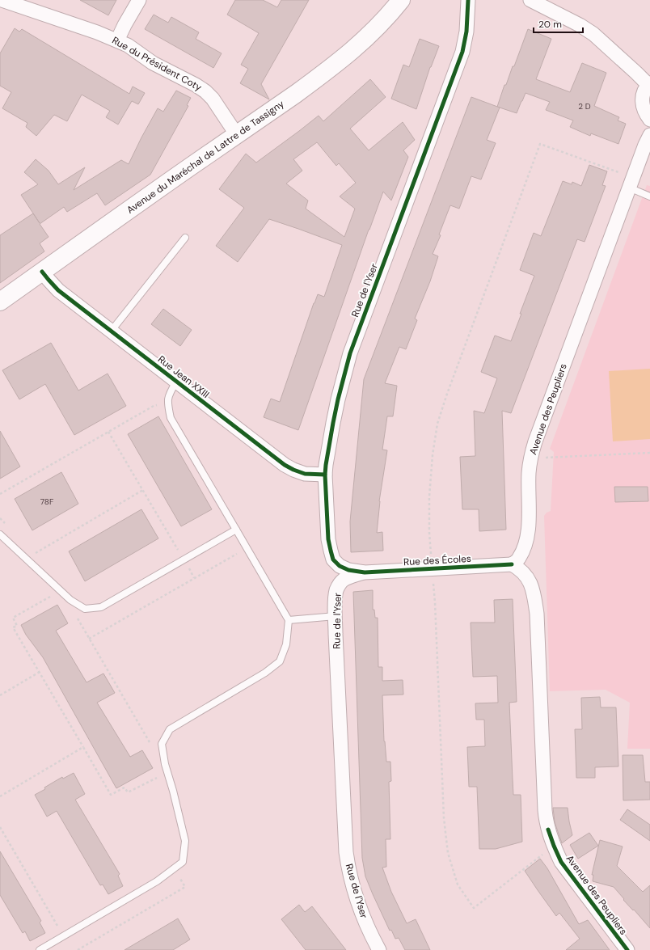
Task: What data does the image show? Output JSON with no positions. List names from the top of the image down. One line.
{"streets":{"main road":["Avenue du Maréchal de Lattre de Tassigny"],"street":["Rue du Président Coty","Rue de l'Yser","Rue Jean XXIII","Avenue des Peupliers","Rue des Écoles"]},"crossings":[["Rue du Président Coty","Avenue du Maréchal de Lattre de Tassigny"],["Avenue du Maréchal de Lattre de Tassigny","Rue Jean XXIII"],["Rue de l'Yser","Rue Jean XXIII"],["Rue de l'Yser","Rue des Écoles"],["Avenue des Peupliers","Rue des Écoles"]],"house_numbers":["2 D","78F"],"scale_bar":"20 m"}
